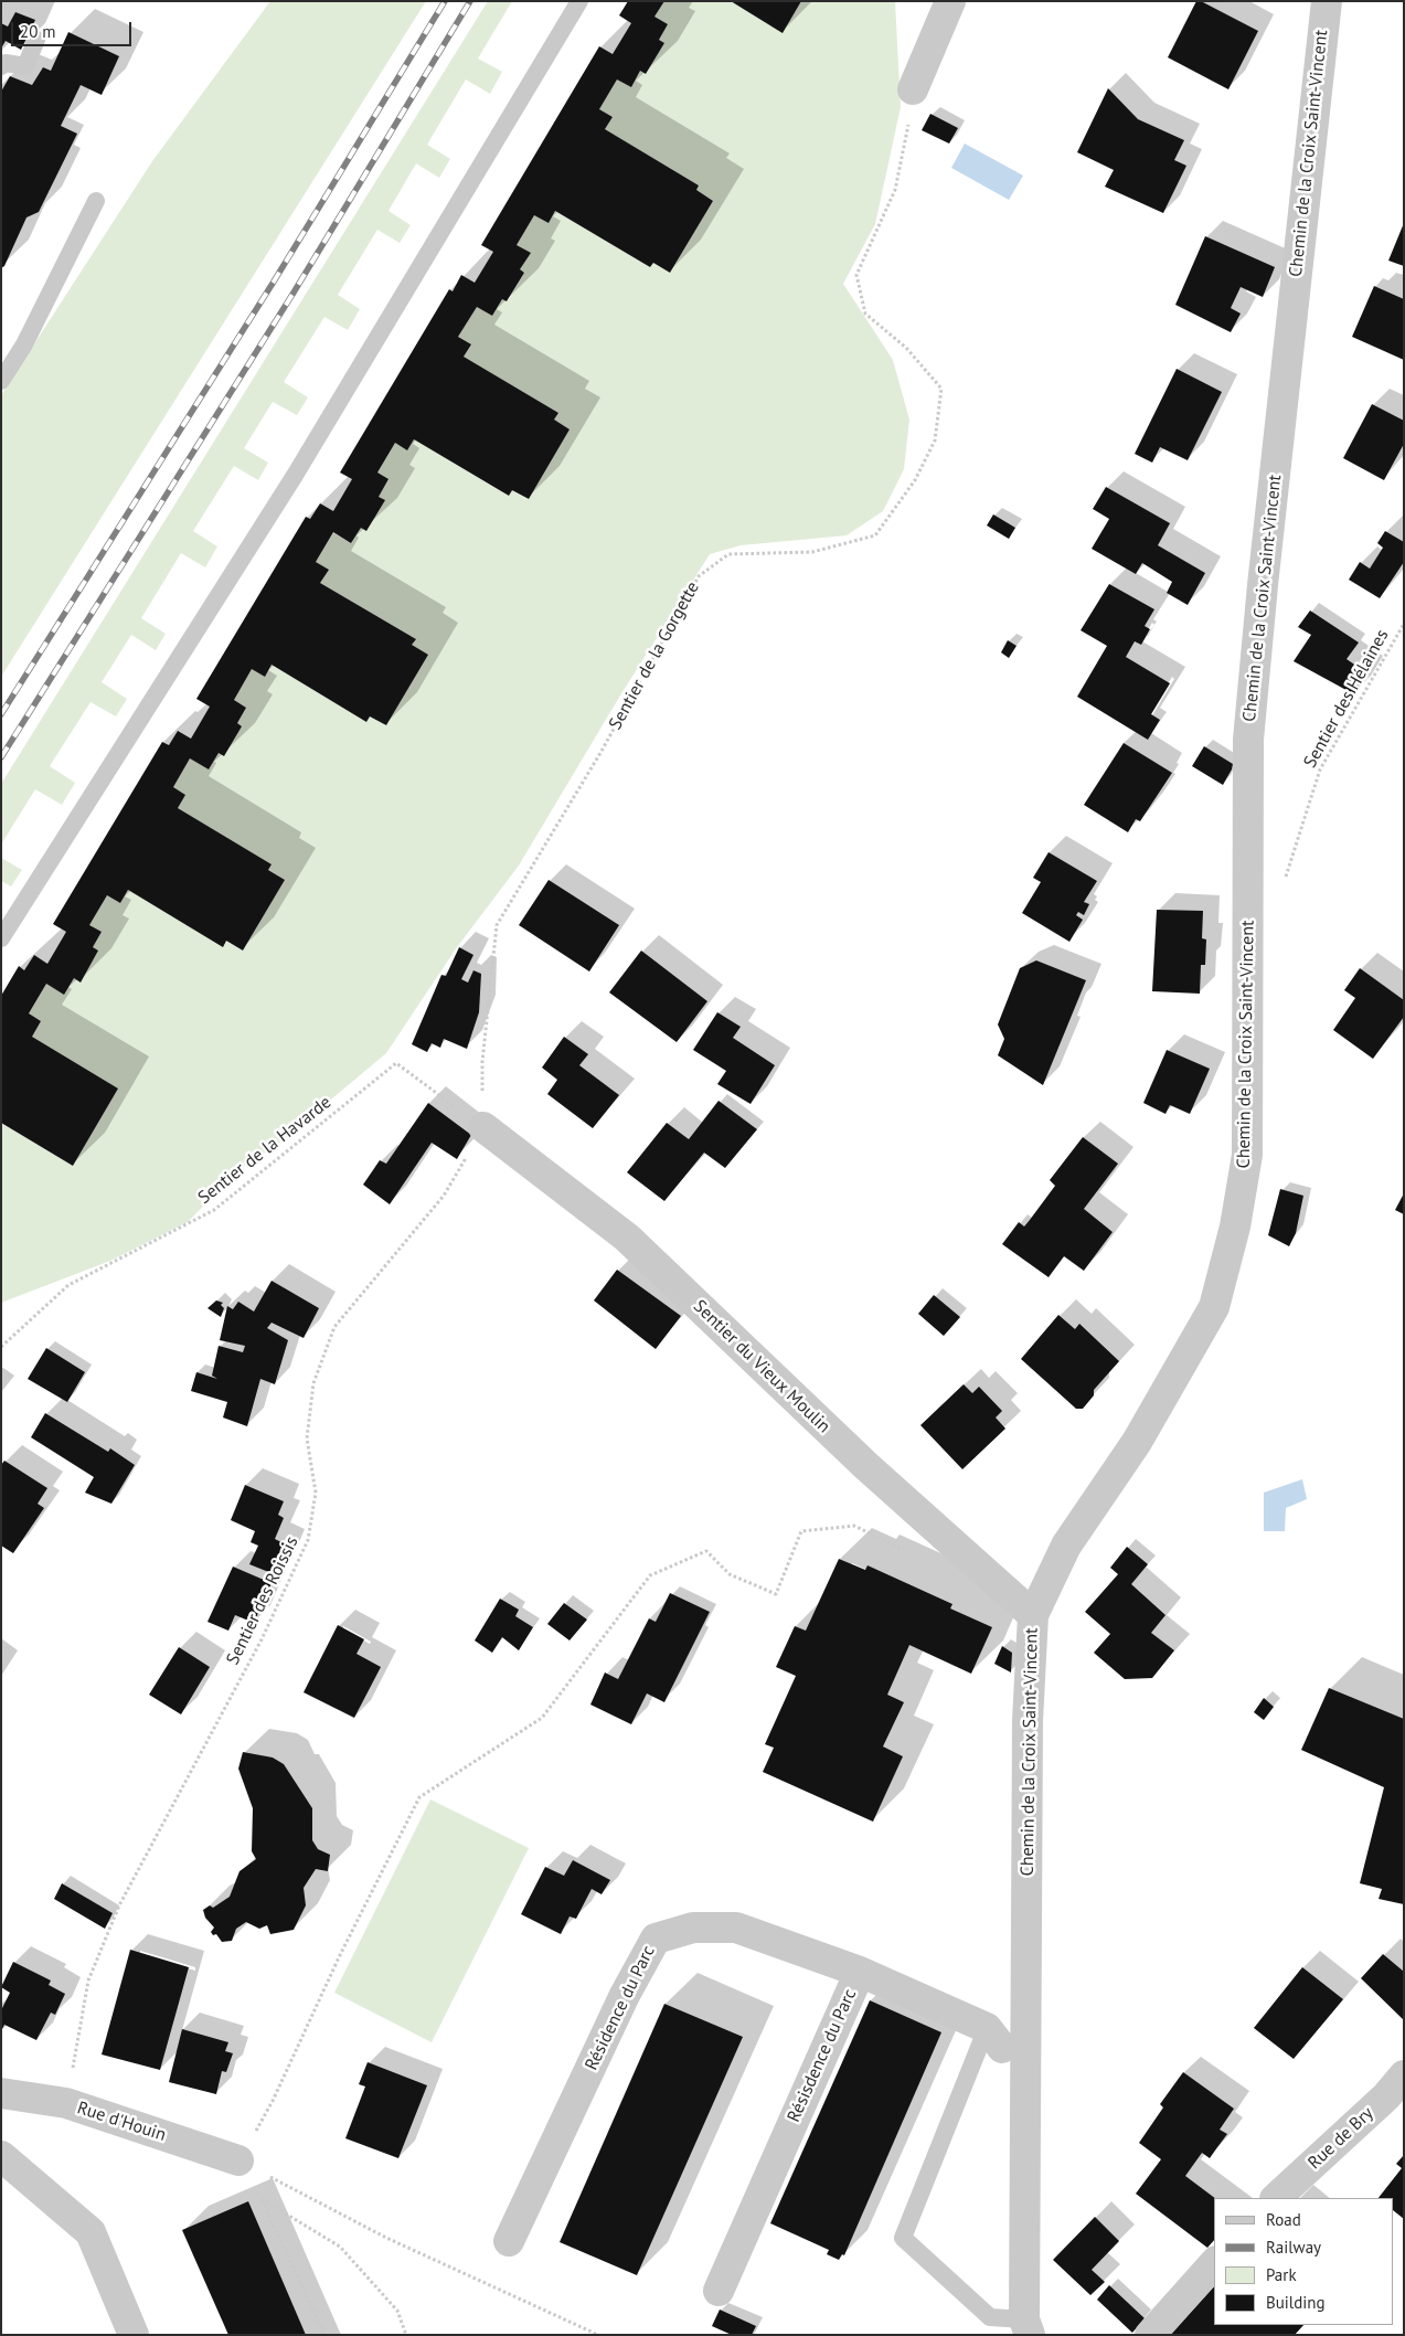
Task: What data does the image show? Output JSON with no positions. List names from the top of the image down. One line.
{"streets":{"street":["Chemin de la Croix Saint-Vincent","Sentier du Vieux Moulin","Résidence du Parc","Résisdence du Parc","Rue d'Houin","Rue de Bry"],"path":["Sentier de la Gorgette","Sentier des Hélaines","Sentier de la Havarde","Sentier des Roissis"]},"crossings":[["Chemin de la Croix Saint-Vincent","Sentier des Hélaines"],["Chemin de la Croix Saint-Vincent","Sentier du Vieux Moulin"],["Chemin de la Croix Saint-Vincent","Résisdence du Parc"],["Sentier de la Gorgette","Sentier de la Havarde"],["Sentier de la Gorgette","Sentier du Vieux Moulin"],["Sentier de la Gorgette","Sentier des Roissis"],["Sentier de la Havarde","Sentier du Vieux Moulin"],["Sentier de la Havarde","Sentier des Roissis"],["Sentier du Vieux Moulin","Sentier des Roissis"],["Sentier des Roissis","Rue d'Houin"],["Résidence du Parc","Résisdence du Parc"]],"legend":["Road","Railway","Park","Building"],"scale_bar":"20 m"}
